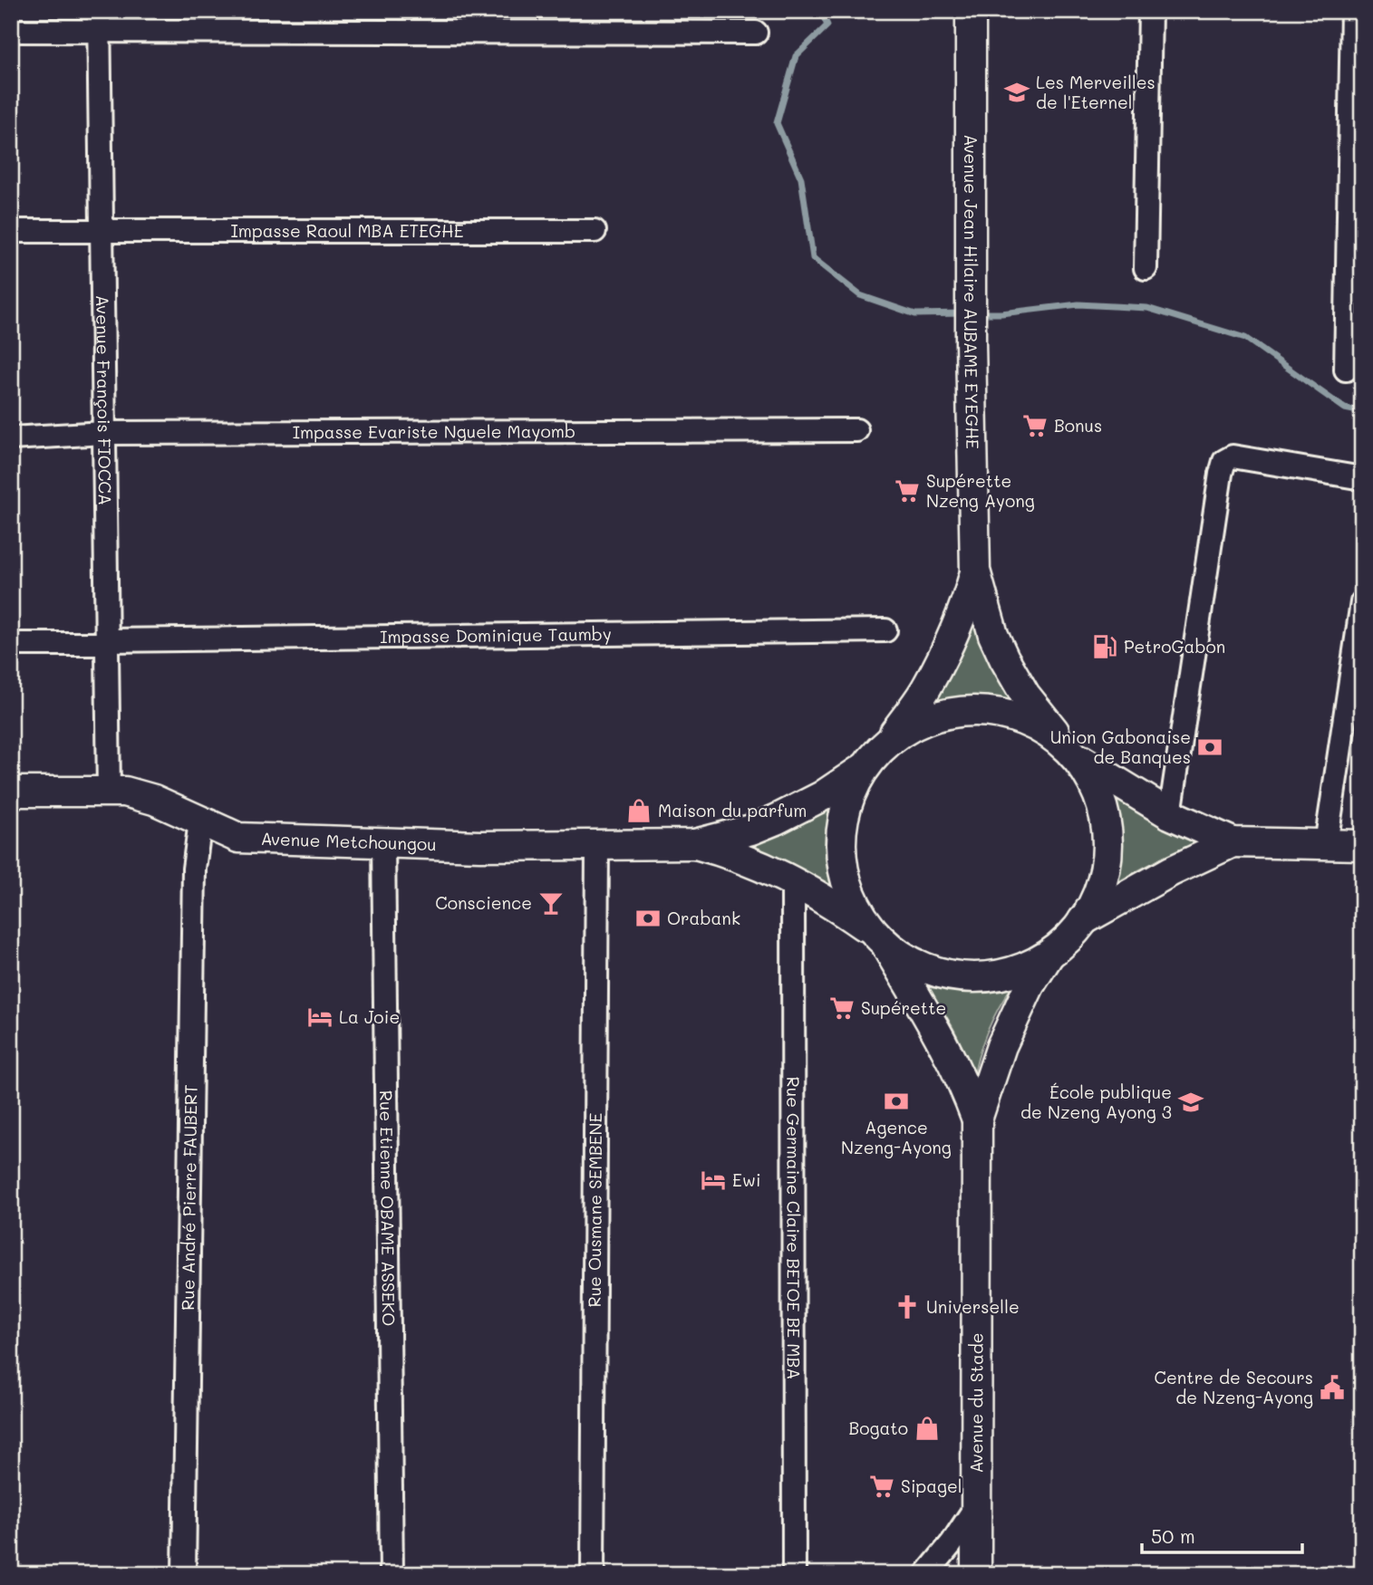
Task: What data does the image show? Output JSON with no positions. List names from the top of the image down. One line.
{"streets":{"main road":["Avenue Jean Hilaire AUBAME EYEGHE","Avenue Metchoungou","Avenue du Stade"],"street":["Impasse Raoul MBA ETEGHE","Avenue François FIOCCA","Impasse Evariste Nguele Mayomb","Impasse Dominique Taumby","Rue André Pierre FAUBERT","Rue Etienne OBAME ASSEKO","Rue Ousmane SEMBENE","Rue Germaine Claire BETOE BE MBA"]},"crossings":[["Impasse Raoul MBA ETEGHE","Avenue François FIOCCA"],["Avenue François FIOCCA","Impasse Evariste Nguele Mayomb"],["Avenue François FIOCCA","Impasse Dominique Taumby"],["Avenue François FIOCCA","Avenue Metchoungou"],["Avenue Metchoungou","Rue André Pierre FAUBERT"],["Avenue Metchoungou","Rue Etienne OBAME ASSEKO"],["Avenue Metchoungou","Rue Ousmane SEMBENE"]],"places":{"school or university":["Les Merveilles de l'Eternel","École publique de Nzeng Ayong 3"],"supermarket":["Bonus","Supérette Nzeng Ayong","Supérette","Sipagel"],"fuel station":["PetroGabon"],"bank":["Union Gabonaise de Banques","Orabank","Agence Nzeng-Ayong"],"shop":["Maison du parfum","Bogato"],"bar":["Conscience"],"hotel":["La Joie","Ewi"],"church":["Universelle"],"public building":["Centre de Secours de Nzeng-Ayong"]},"scale_bar":"50 m"}
